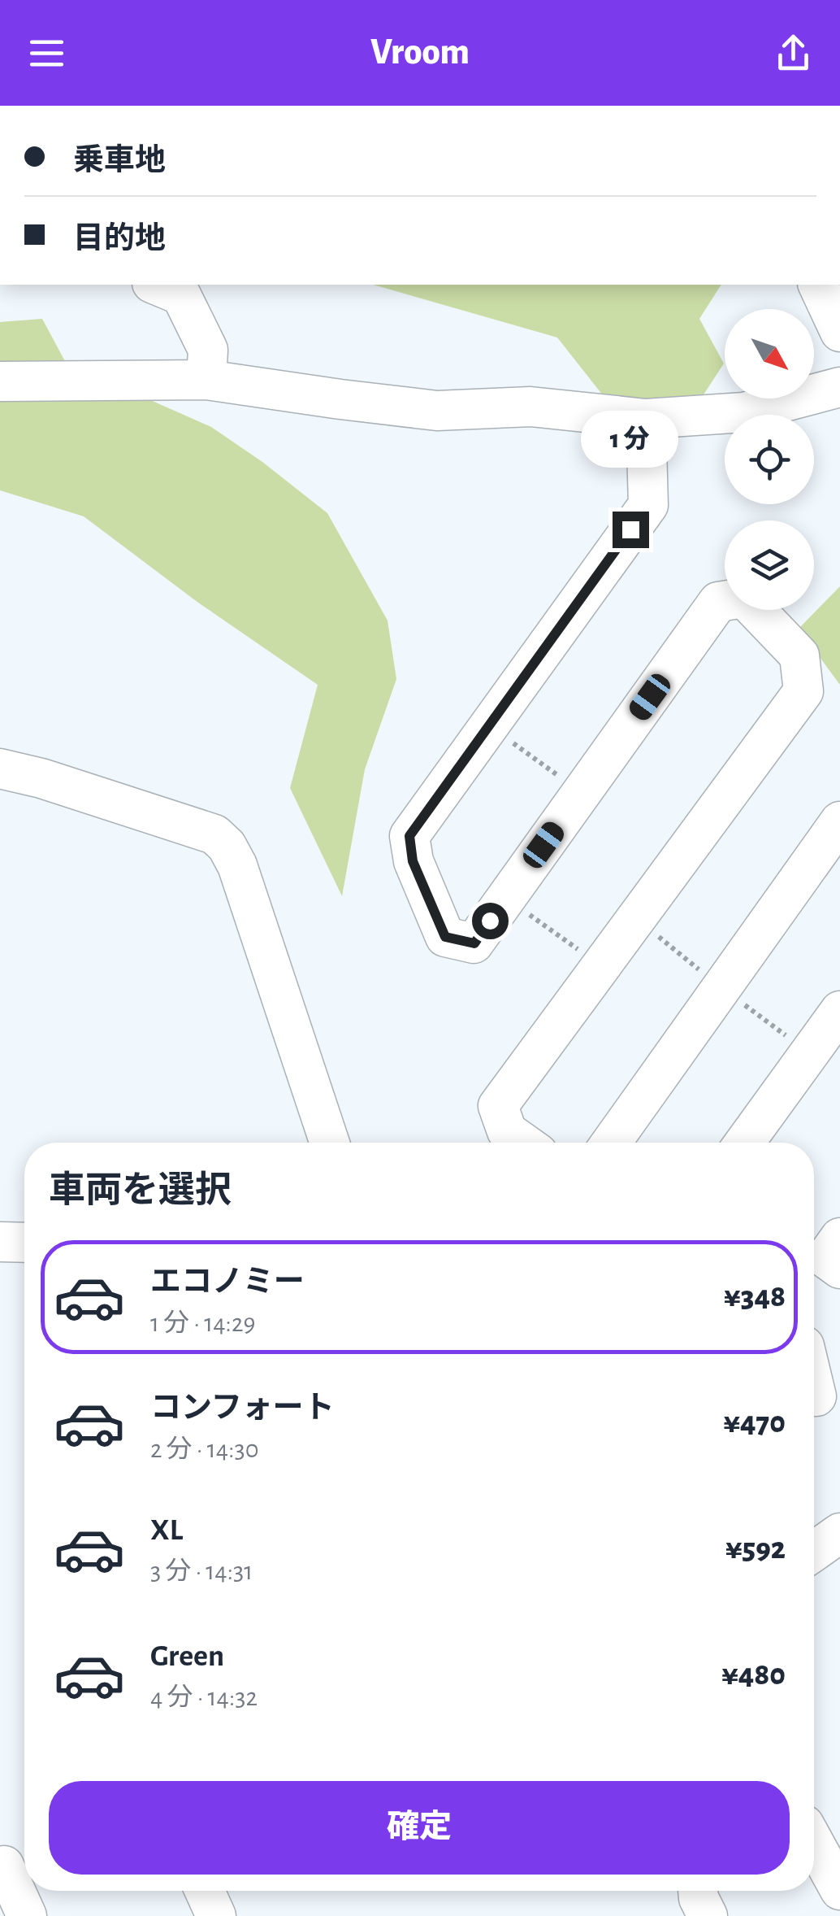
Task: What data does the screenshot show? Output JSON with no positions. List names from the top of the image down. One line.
{"north":"bottom right","page":{"header":"Vroom","banner":["乗車地","目的地"],"bubble":"1 分","heading":"車両を選択","list":[{"name":"エコノミー","note":"1 分 · 14:29","value":"¥348"},{"name":"コンフォート","note":"2 分 · 14:30","value":"¥470"},{"name":"XL","note":"3 分 · 14:31","value":"¥592"},{"name":"Green","note":"4 分 · 14:32","value":"¥480"}],"buttons":"確定"}}
